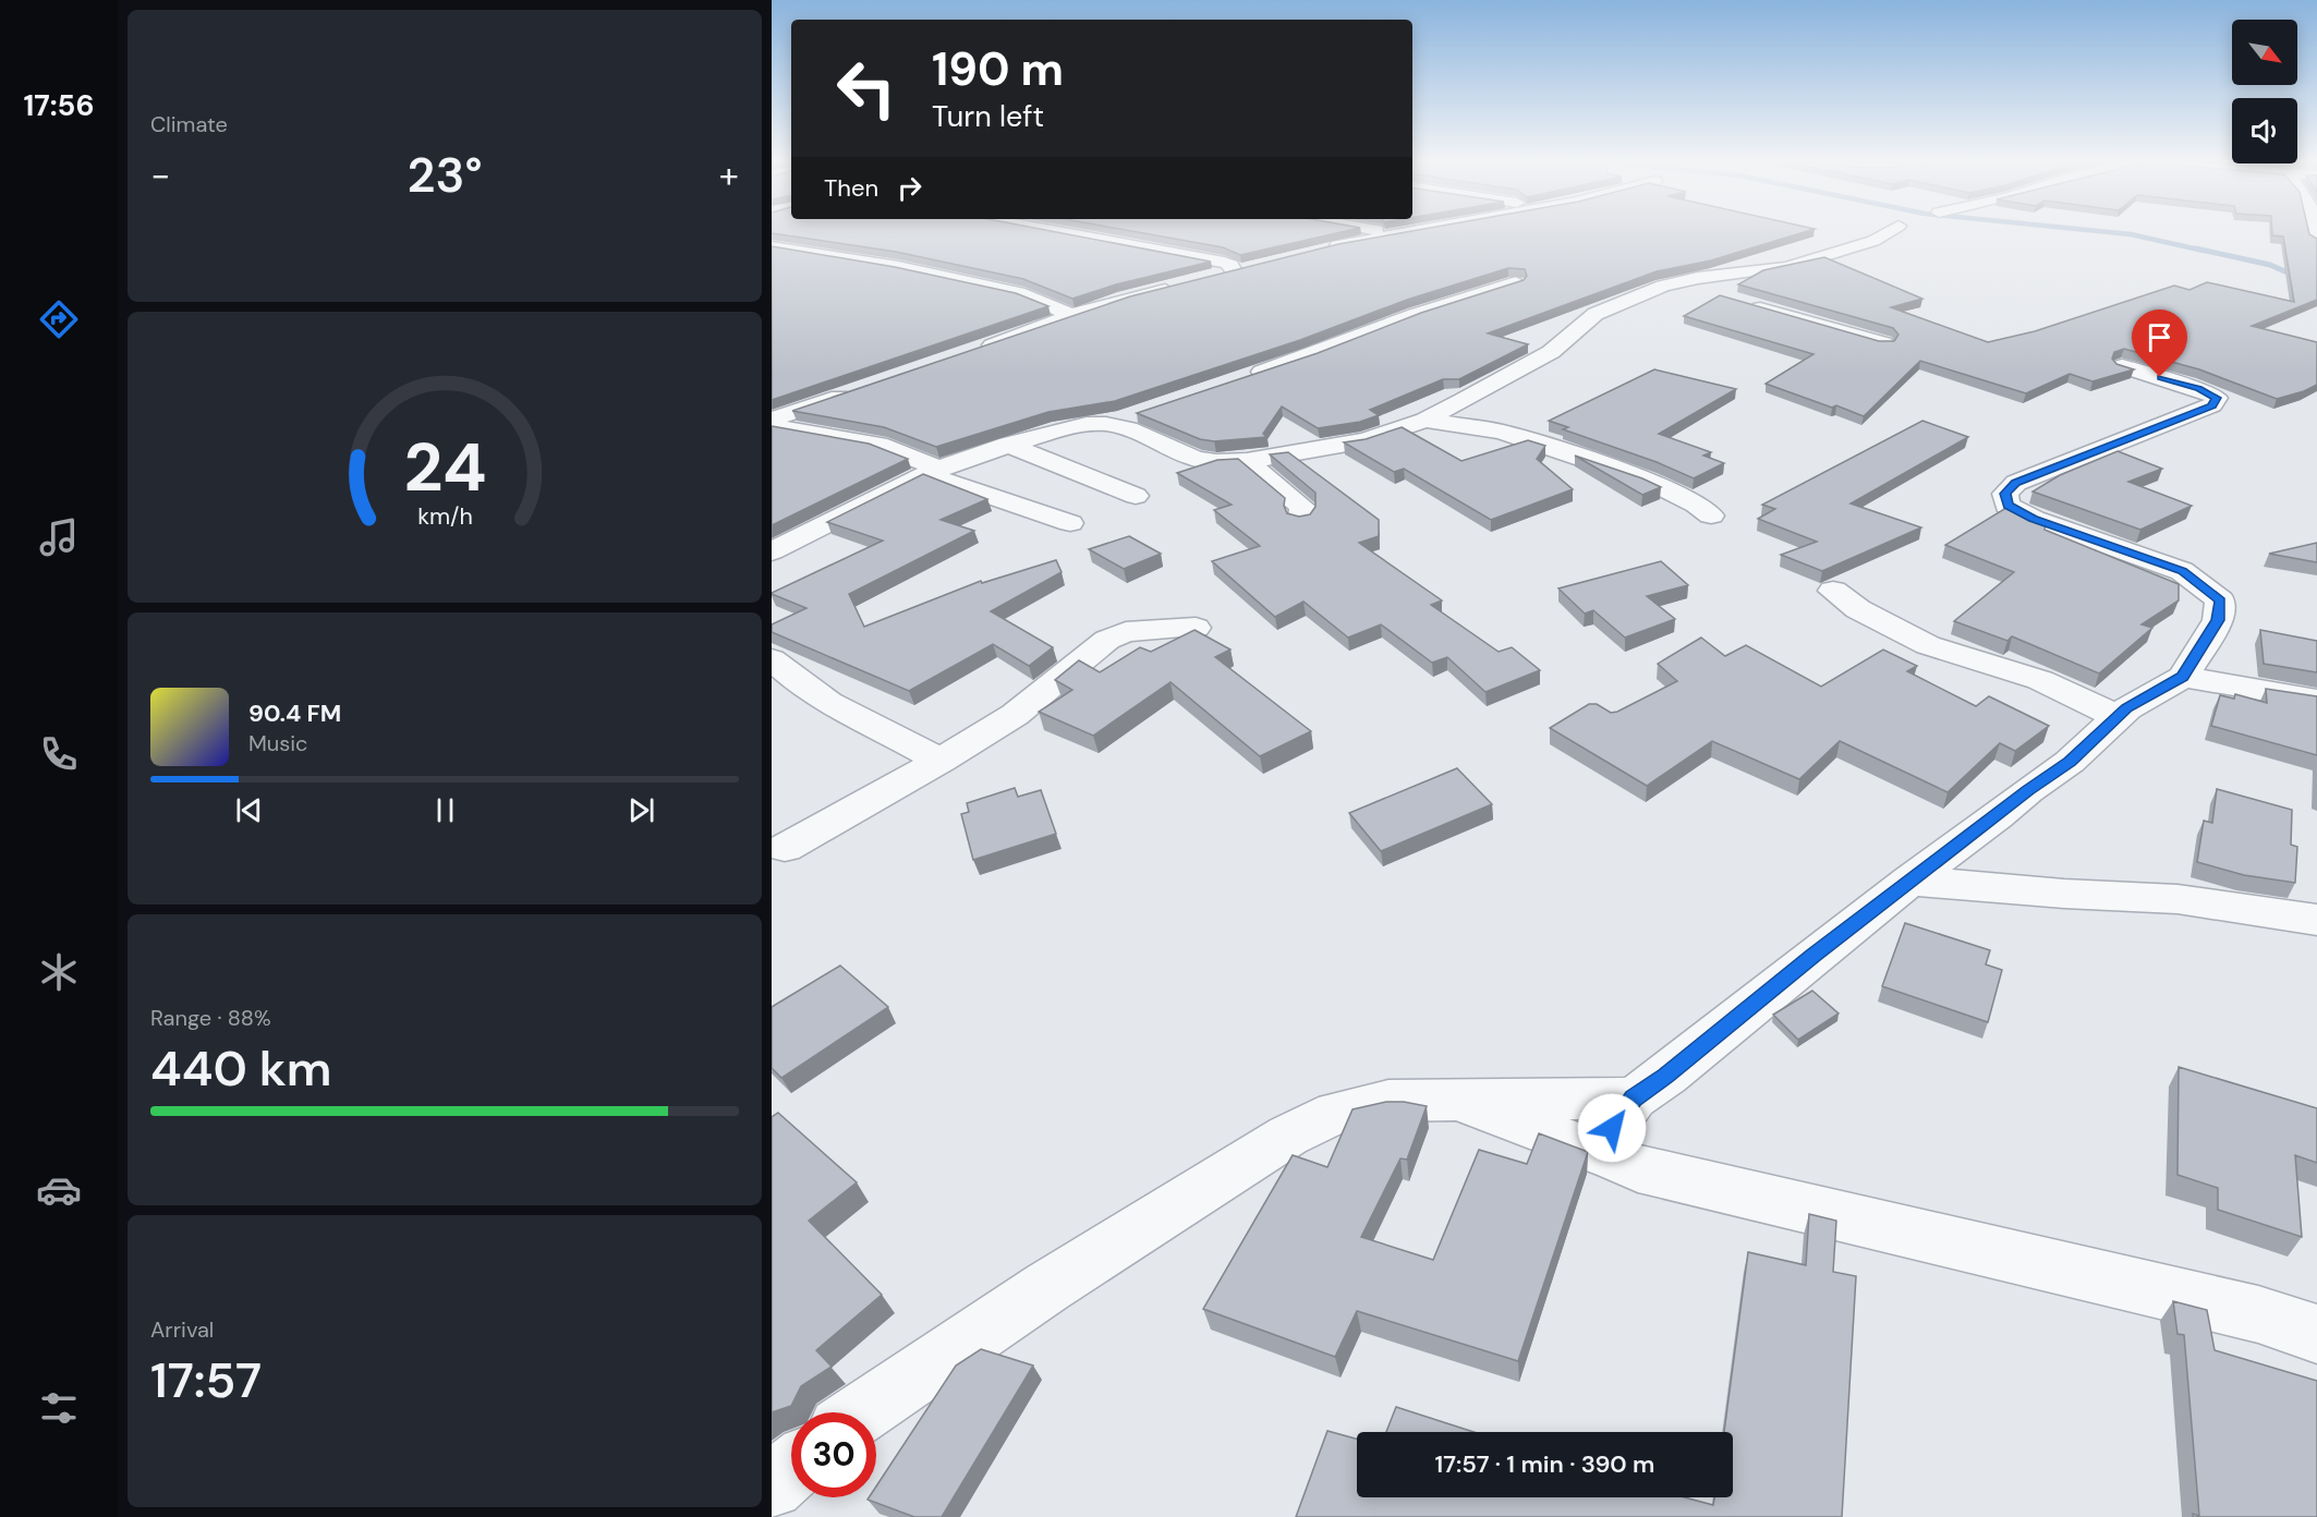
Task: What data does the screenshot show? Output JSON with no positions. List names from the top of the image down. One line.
{"north":"bottom right","page":{"tabs":"17:56","tile":["Climate",["Range · 88%","440 km"],["Arrival","17:57"]],"turn":["190 m","Turn left"],"heat":["−","23°","+"],"then":"Then","song":["90.4 FM","Music"],"limit":"30","trip":"17:57 · 1 min · 390 m","gauge":["24","km/h"]}}
